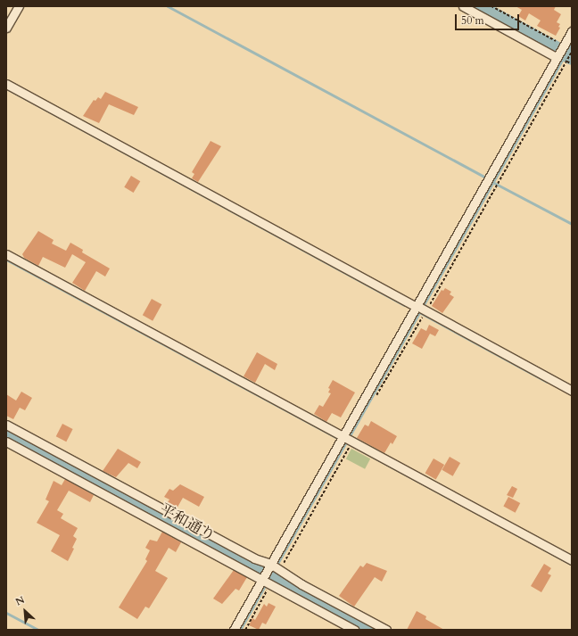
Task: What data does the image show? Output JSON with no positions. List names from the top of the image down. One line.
{"streets":{"street":["平和通り"]},"scale_bar":"50 m","north":"top left"}
